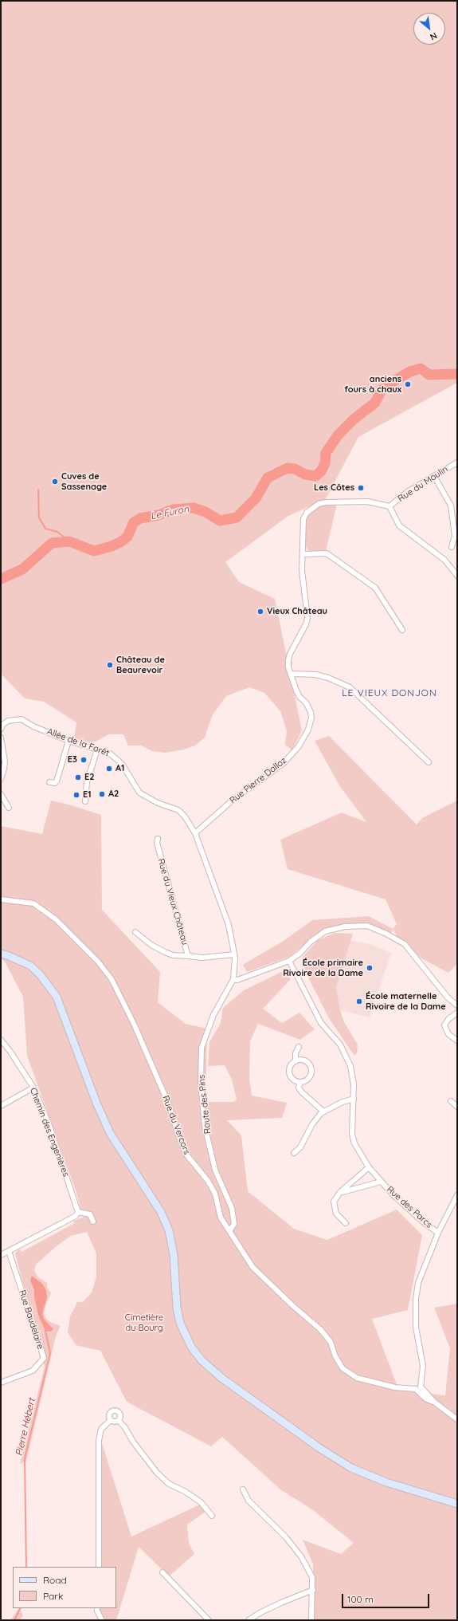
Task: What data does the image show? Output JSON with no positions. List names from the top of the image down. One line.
{"streets":{"street":["Rue du Moulin","Allée de la Forêt","Rue Pierre Dalloz","Rue du Vieux Château","Route des Pins","Rue du Vercors","Chemin des Engenières","Rue des Parcs","Rue Baudelaire"]},"crossings":[["Rue du Moulin","Rue Pierre Dalloz"],["Allée de la Forêt","Rue Pierre Dalloz"],["Route des Pins","Rue du Vercors"]],"districts":["LE VIEUX DONJON"],"water":["Le Furon","Pierre Hébert"],"parks":["Cimetière du Bourg"],"places":["anciens fours à chaux","Cuves de Sassenage","Les Côtes","Vieux Château","Château de Beaurevoir","E3","A1","E2","A2","E1","École primaire Rivoire de la Dame","École maternelle Rivoire de la Dame"],"legend":["Road","Park"],"scale_bar":"100 m","north":"bottom right"}
